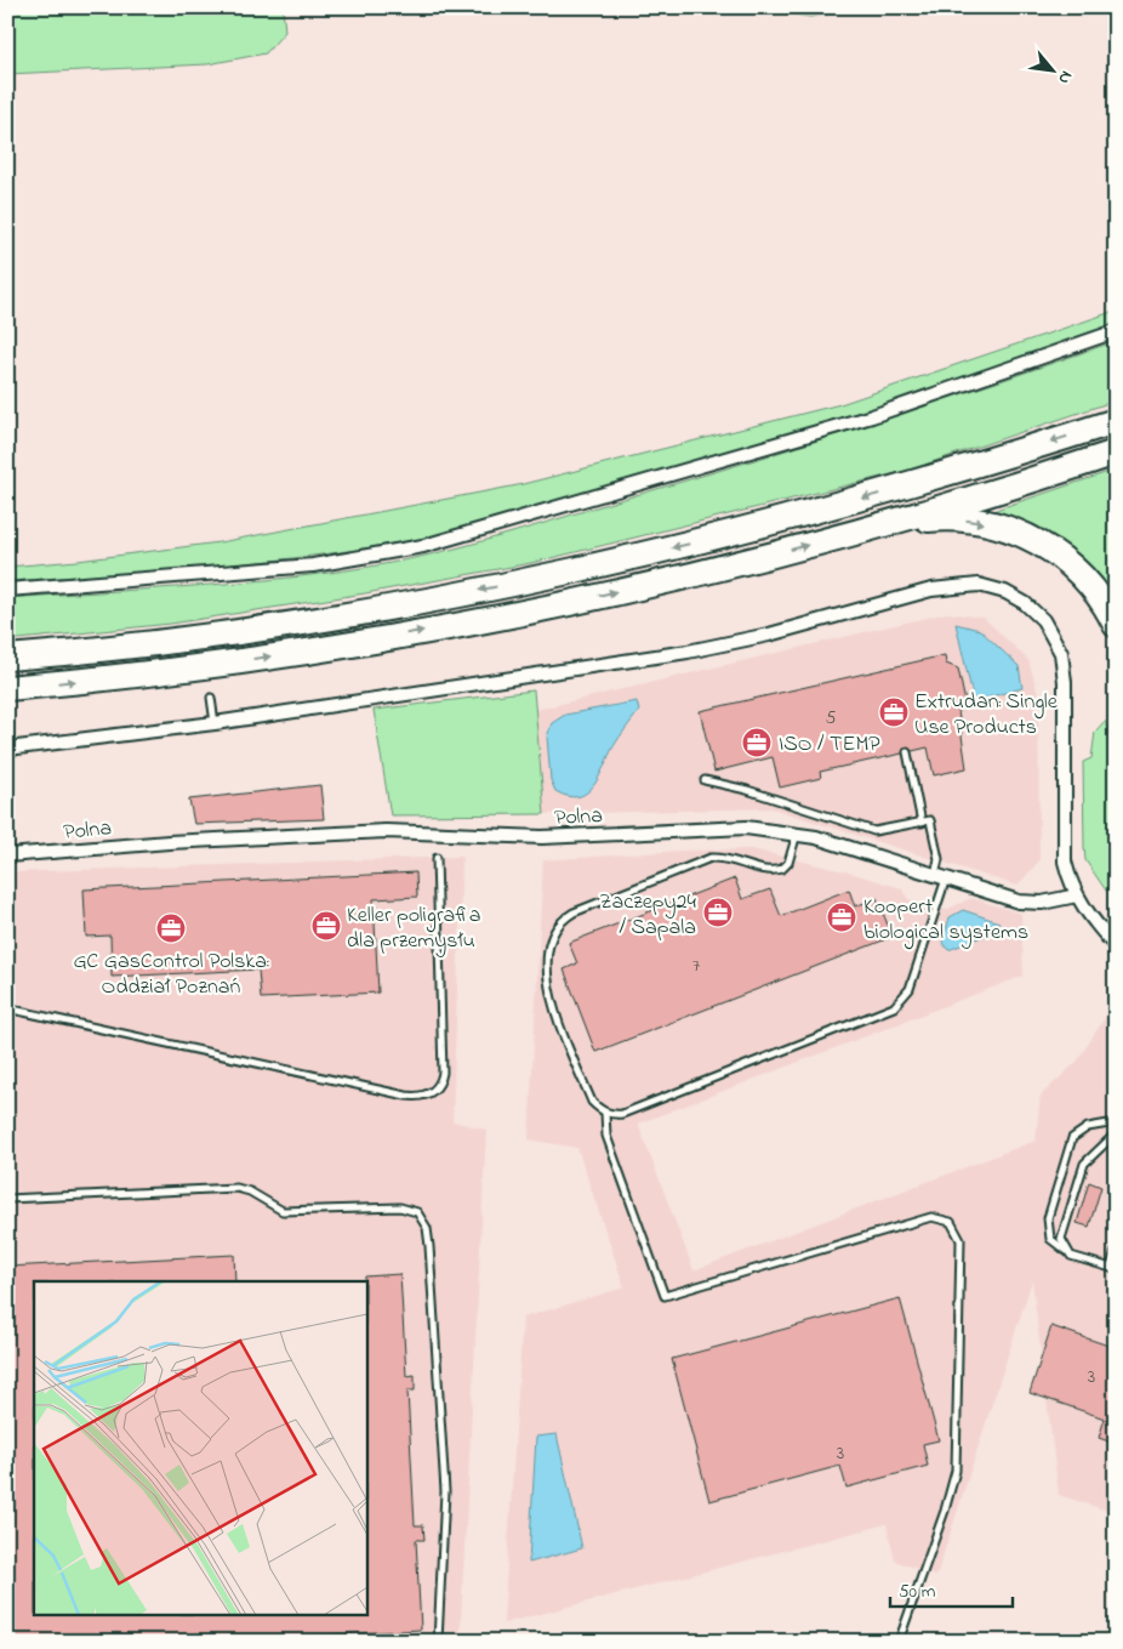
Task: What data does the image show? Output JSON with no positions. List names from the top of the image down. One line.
{"streets":{"street":["Polna"]},"places":{"office":["Extrudan: Single Use Products","ISO / TEMP","Zaczepy24 / Sapala","Koopert biological systems","Keller poligrafia dla przemysłu","GC GasControl Polska: Oddział Poznań"]},"house_numbers":["5","7","3","3"],"scale_bar":"50 m","north":"bottom right"}
